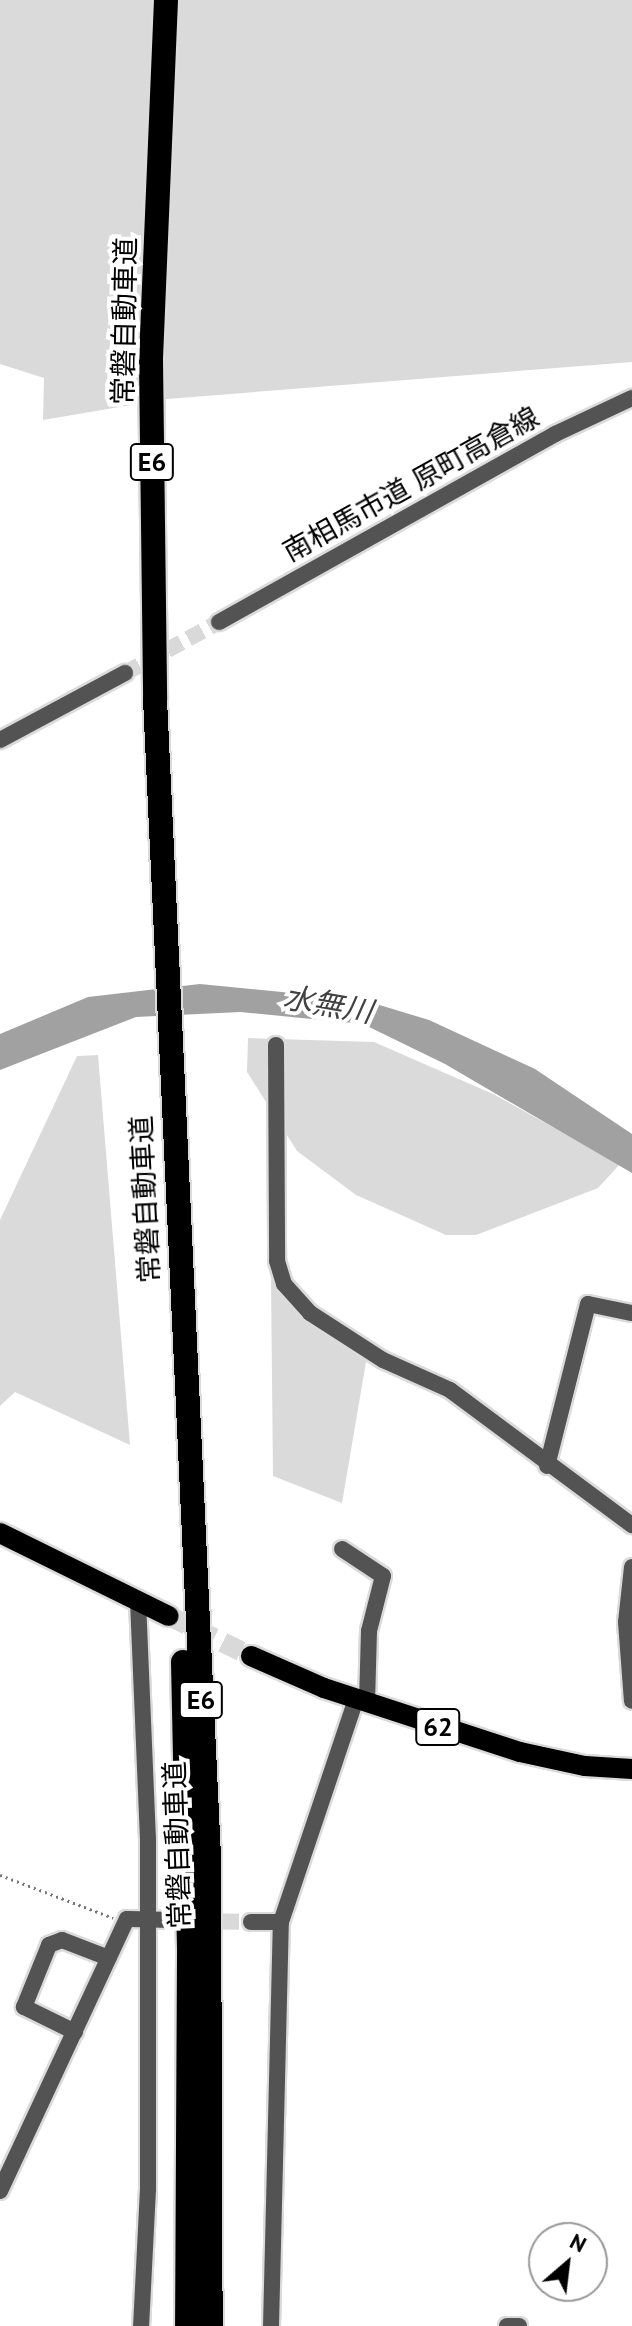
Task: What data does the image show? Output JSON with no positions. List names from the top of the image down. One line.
{"streets":{"highway":["常磐自動車道","E6"],"main road":["62"],"street":["南相馬市道 原町高倉線"]},"water":["水無川"],"north":"top right"}
